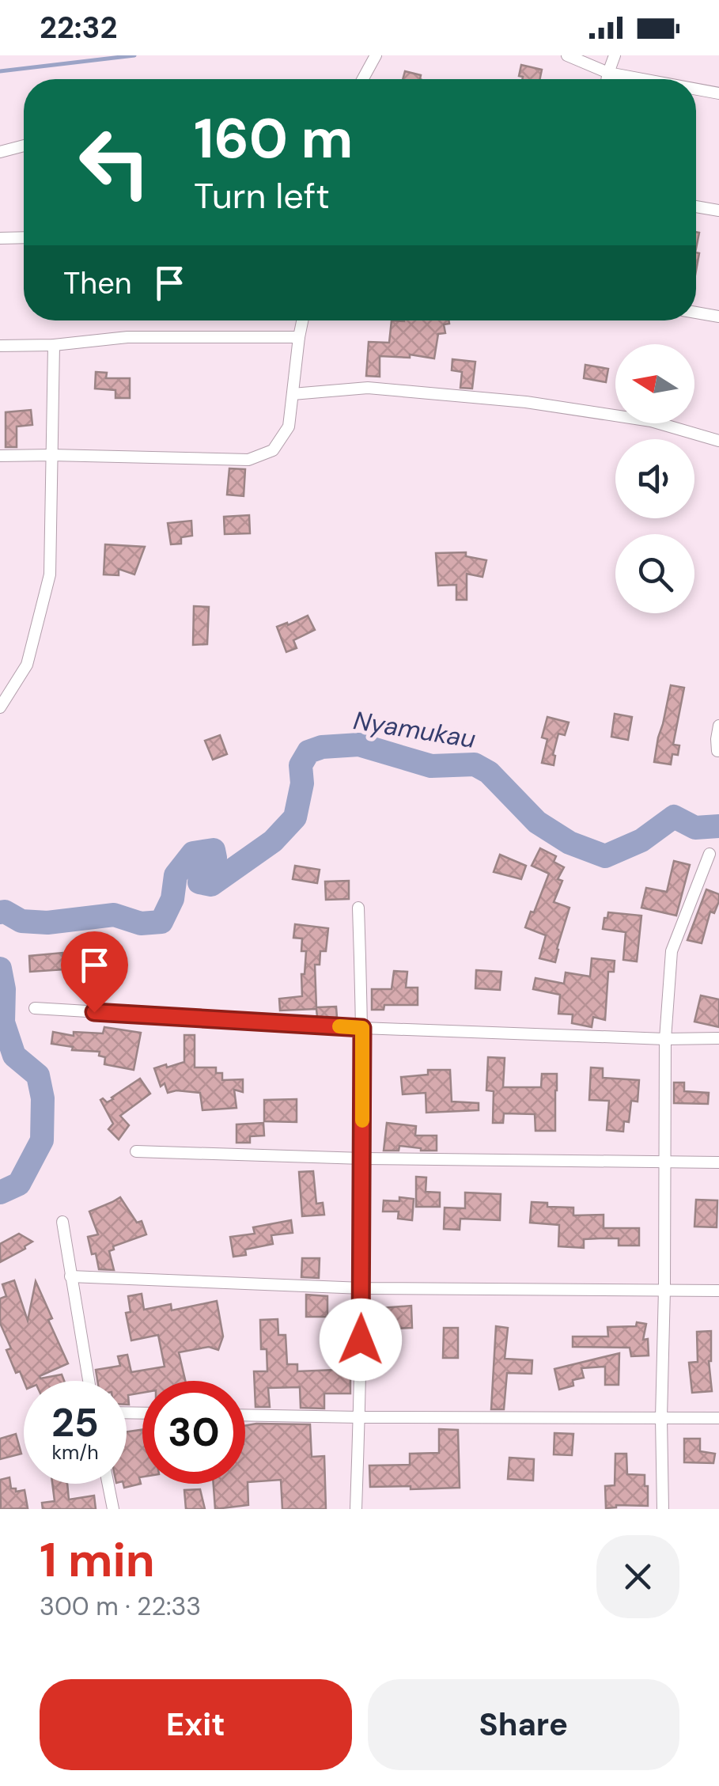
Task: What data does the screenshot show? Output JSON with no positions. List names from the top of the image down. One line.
{"water":["Nyamukau"],"north":"left","page":{"status":"22:32","turn":["160 m","Turn left"],"then":"Then","speed":"25 km/h","limit":"30","heading":["1 min","300 m · 22:33"],"buttons":["Exit","Share"]}}
